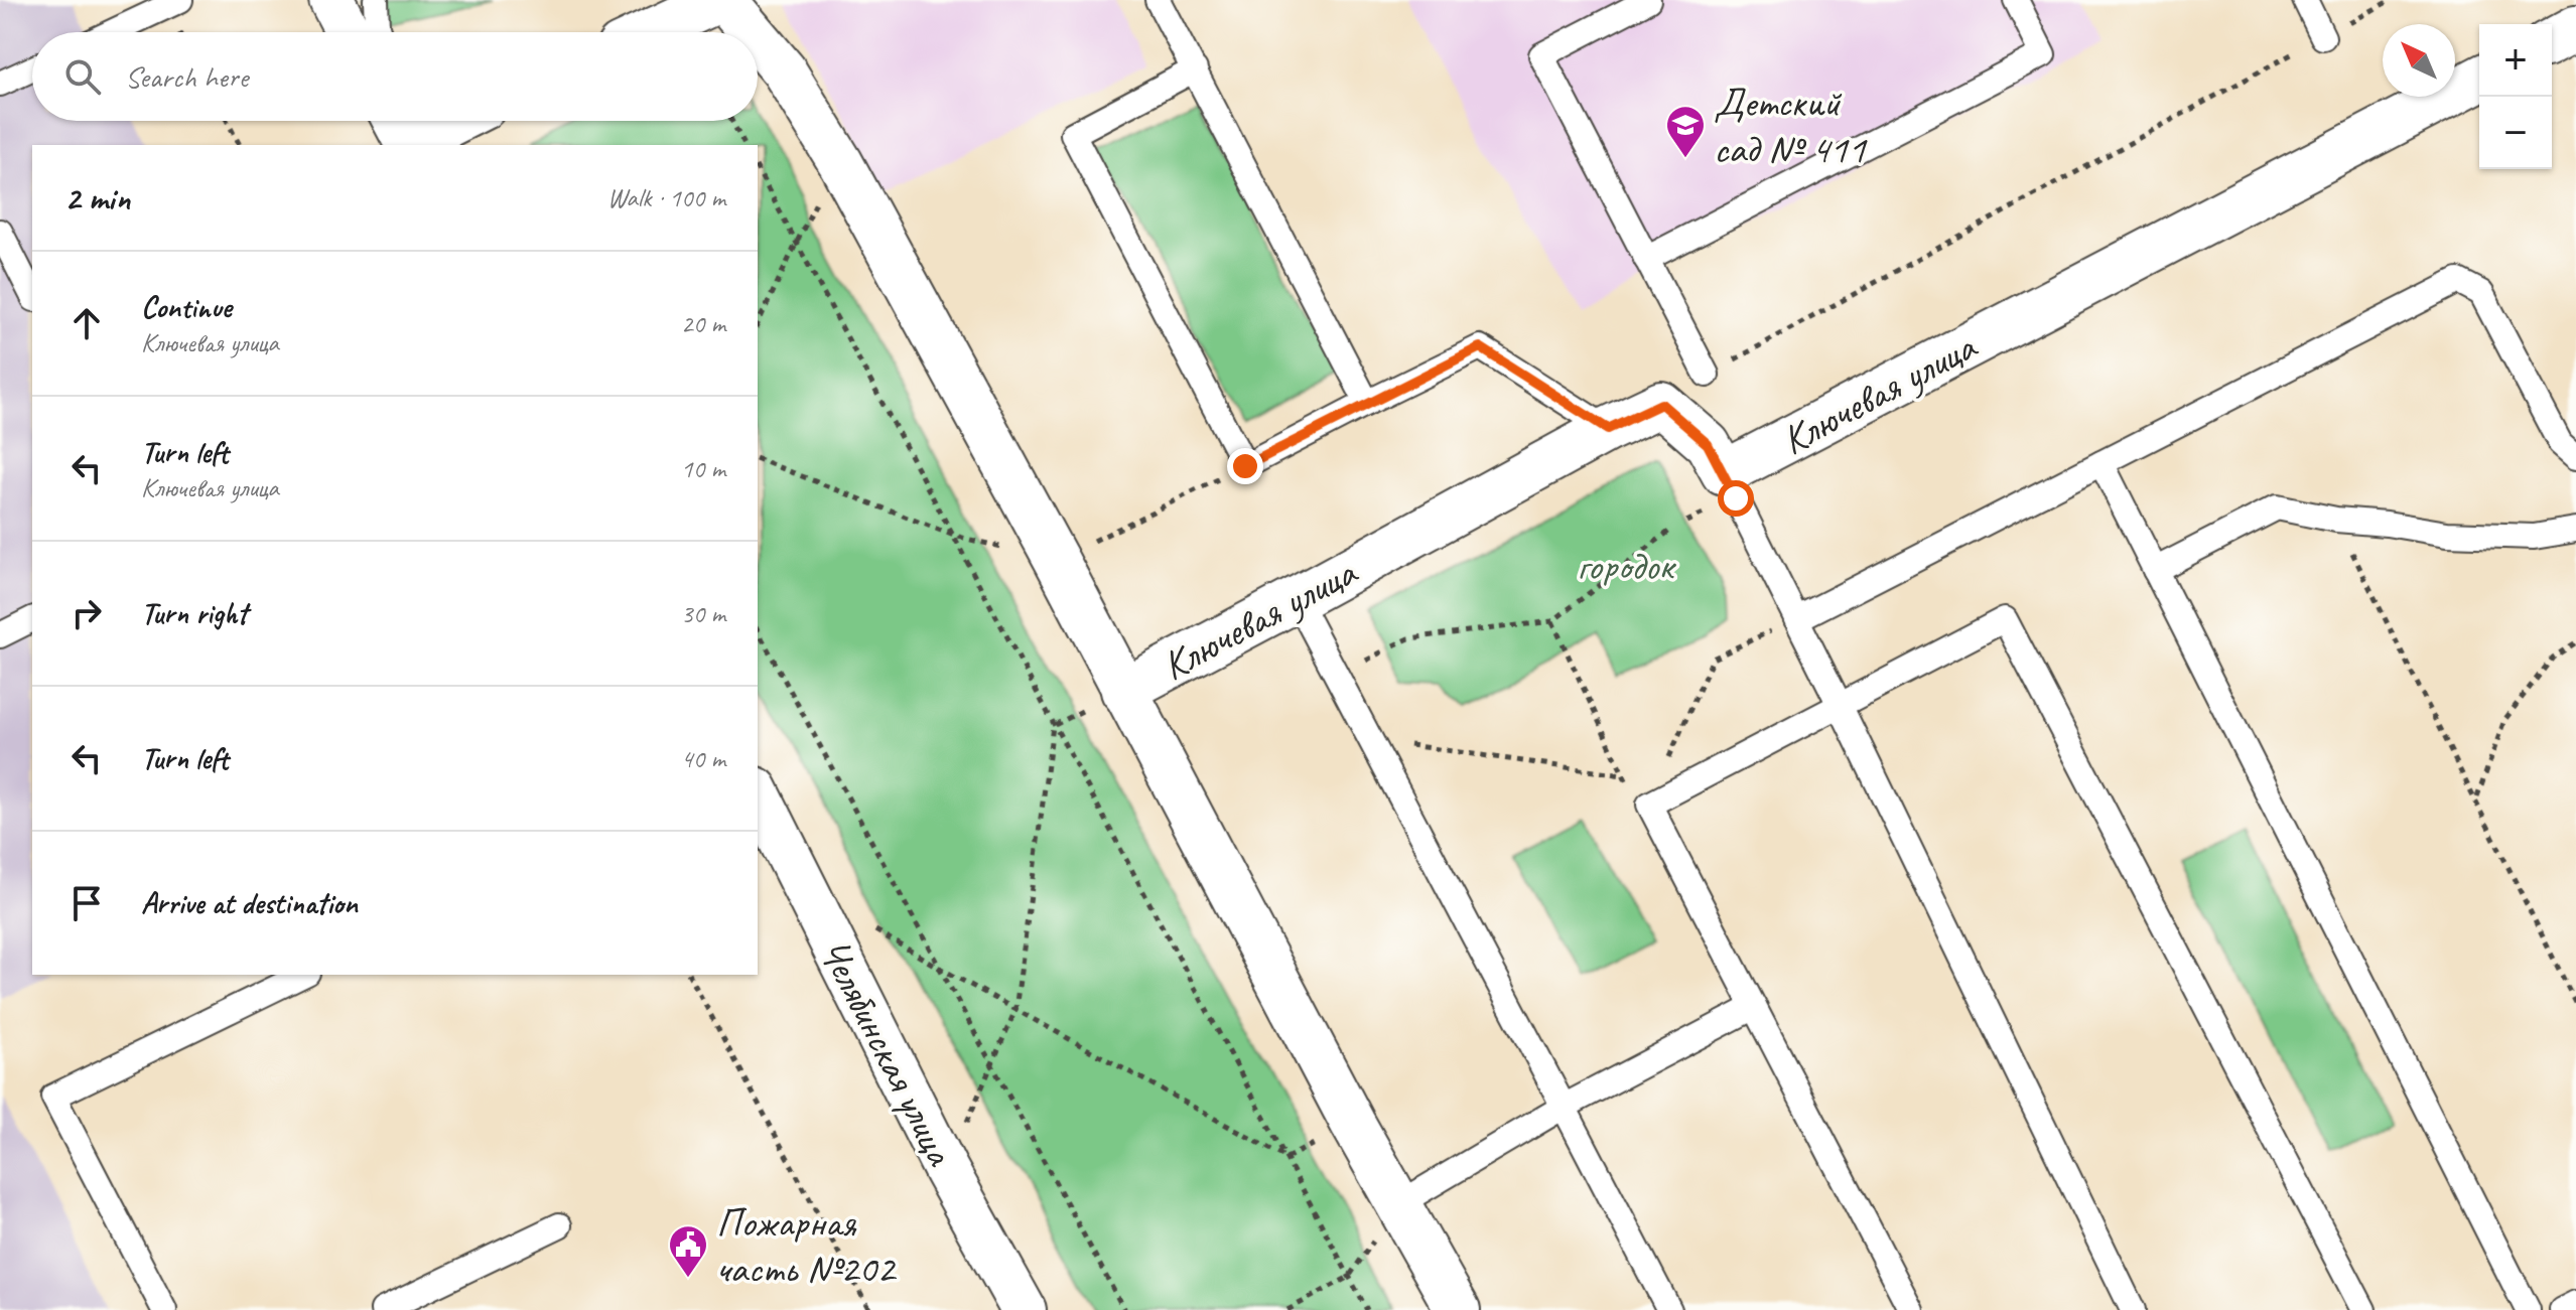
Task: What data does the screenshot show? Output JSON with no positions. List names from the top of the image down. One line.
{"streets":{"street":["Ключевая улица","Челябинская улица"]},"parks":["городок"],"places":{"school or university":["Детский сад № 411"],"public building":["Пожарная часть №202"]},"north":"top left","page":{"map_buttons":["+","−"],"search":"Search here","heading":["2 min","Walk · 100 m"],"list":[["Continue","Ключевая улица","20 m"],["Turn left","Ключевая улица","10 m"],["Turn right","30 m"],["Turn left","40 m"],"Arrive at destination"]}}
